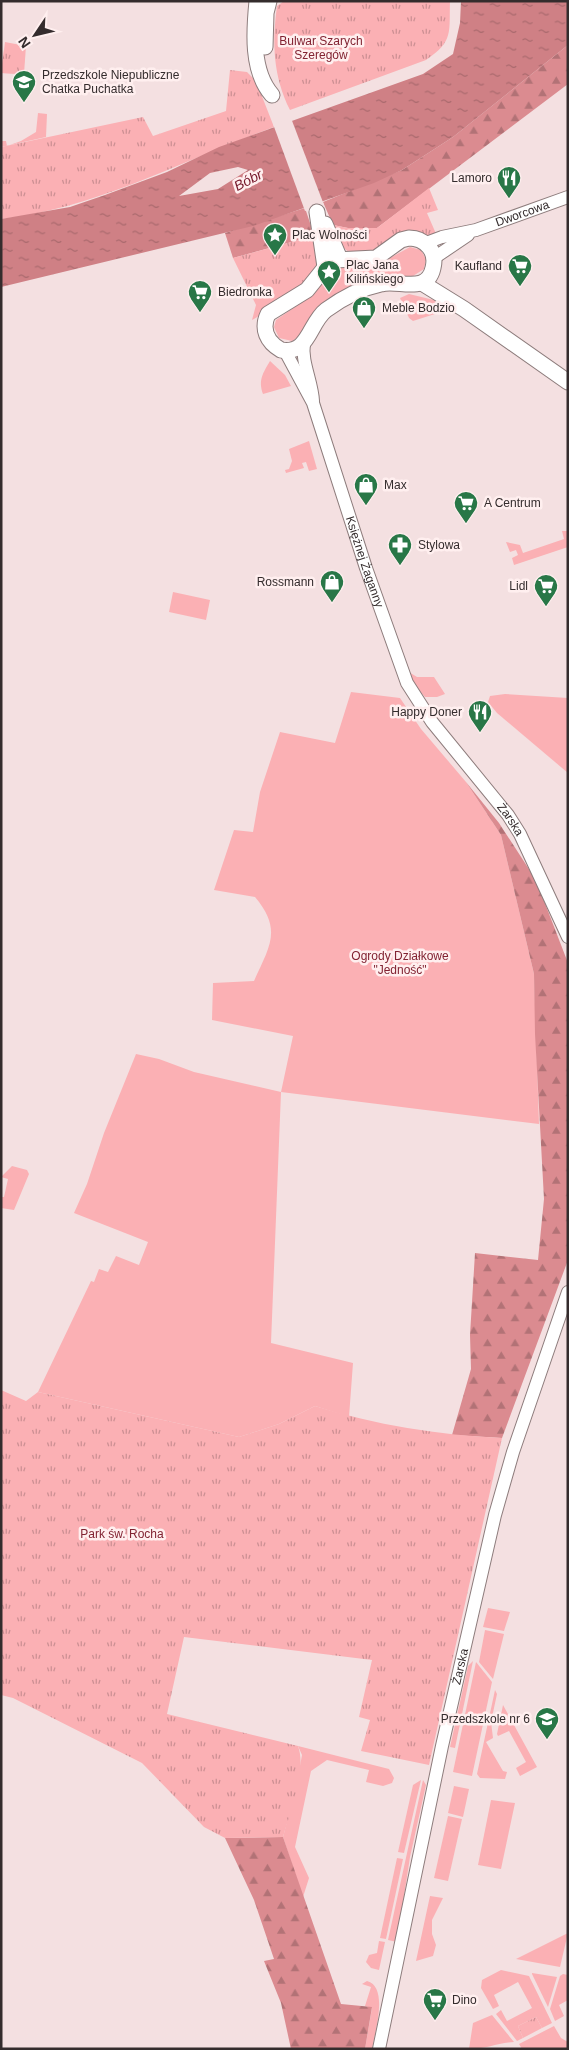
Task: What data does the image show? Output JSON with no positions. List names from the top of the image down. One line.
{"streets":{"street":["Dworcowa","Księżnej Żaganny","Żarska"]},"crossings":[["Księżnej Żaganny","Żarska"]],"water":["Bóbr"],"parks":["Bulwar Szarych Szeregów","Ogrody Działkowe \"Jedność\"","Park św. Rocha"],"places":{"school or university":["Przedszkole Niepubliczne Chatka Puchatka","Przedszkole nr 6"],"restaurant":["Lamoro","Happy Doner"],"place":["Plac Wolności","Plac Jana Kilińskiego"],"supermarket":["Kaufland","Biedronka","A Centrum","Lidl","Dino"],"shop":["Meble Bodzio","Max","Rossmann"],"pharmacy":["Stylowa"]},"north":"bottom left"}
